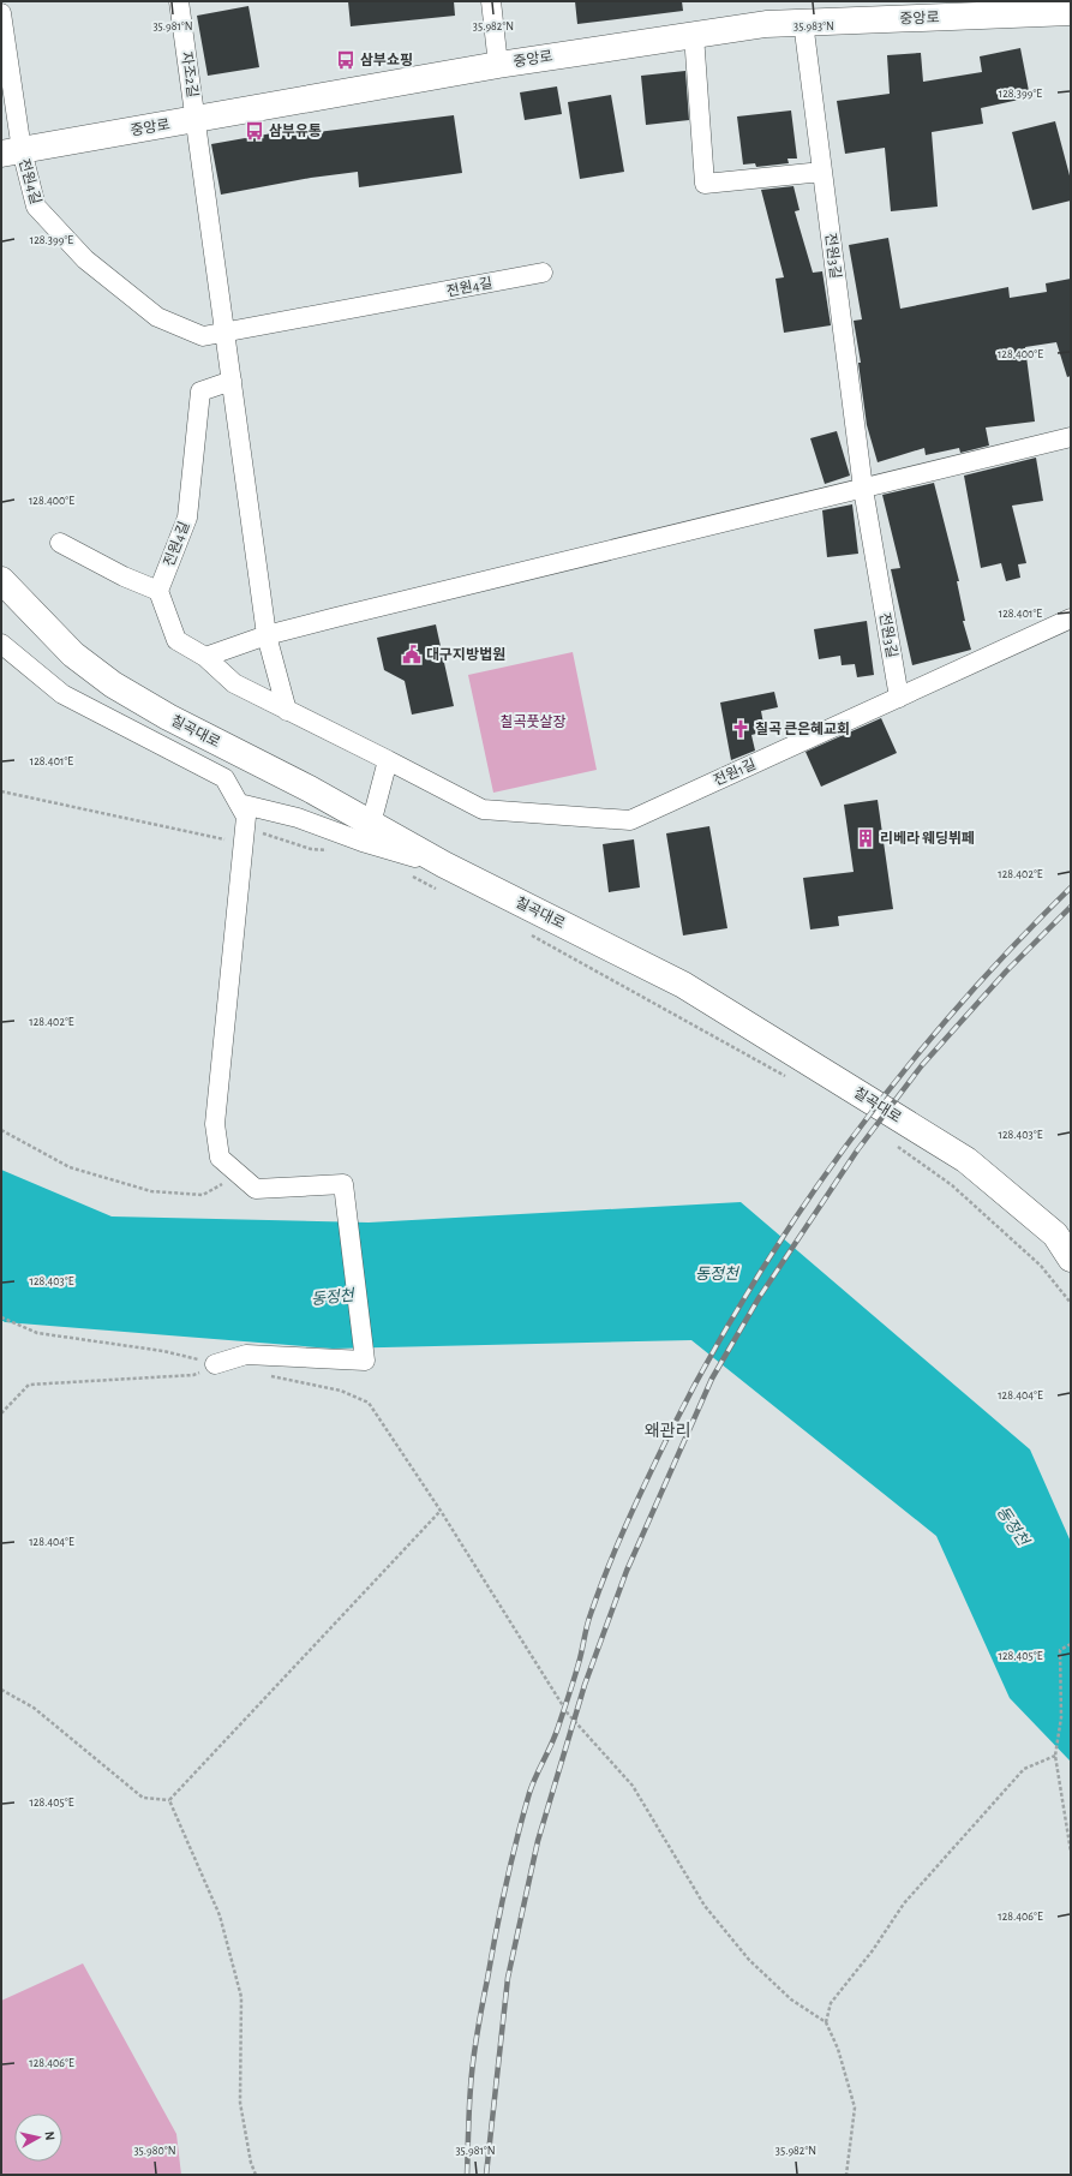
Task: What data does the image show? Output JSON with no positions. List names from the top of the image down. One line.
{"streets":{"main road":["중앙로","칠곡대로"],"street":["자조2길","전원4길","전원3길","전원1길"]},"crossings":[["중앙로","자조2길"],["중앙로","전원4길"],["중앙로","전원3길"],["전원4길","전원1길"],["전원3길","전원1길"]],"districts":["왜관리"],"water":["동정천"],"parks":["칠곡풋살장"],"places":{"bus stop":["삼부쇼핑","삼부유통"],"public building":["대구지방법원"],"church":["칠곡 큰은혜교회"],"building":["리베라 웨딩뷔페"]},"north":"right","coordinates":["35.981°N","35.982°N","35.983°N","128.399°E","128.400°E","128.401°E","128.402°E","128.403°E","128.404°E","128.405°E","128.406°E","35.980°N"]}
